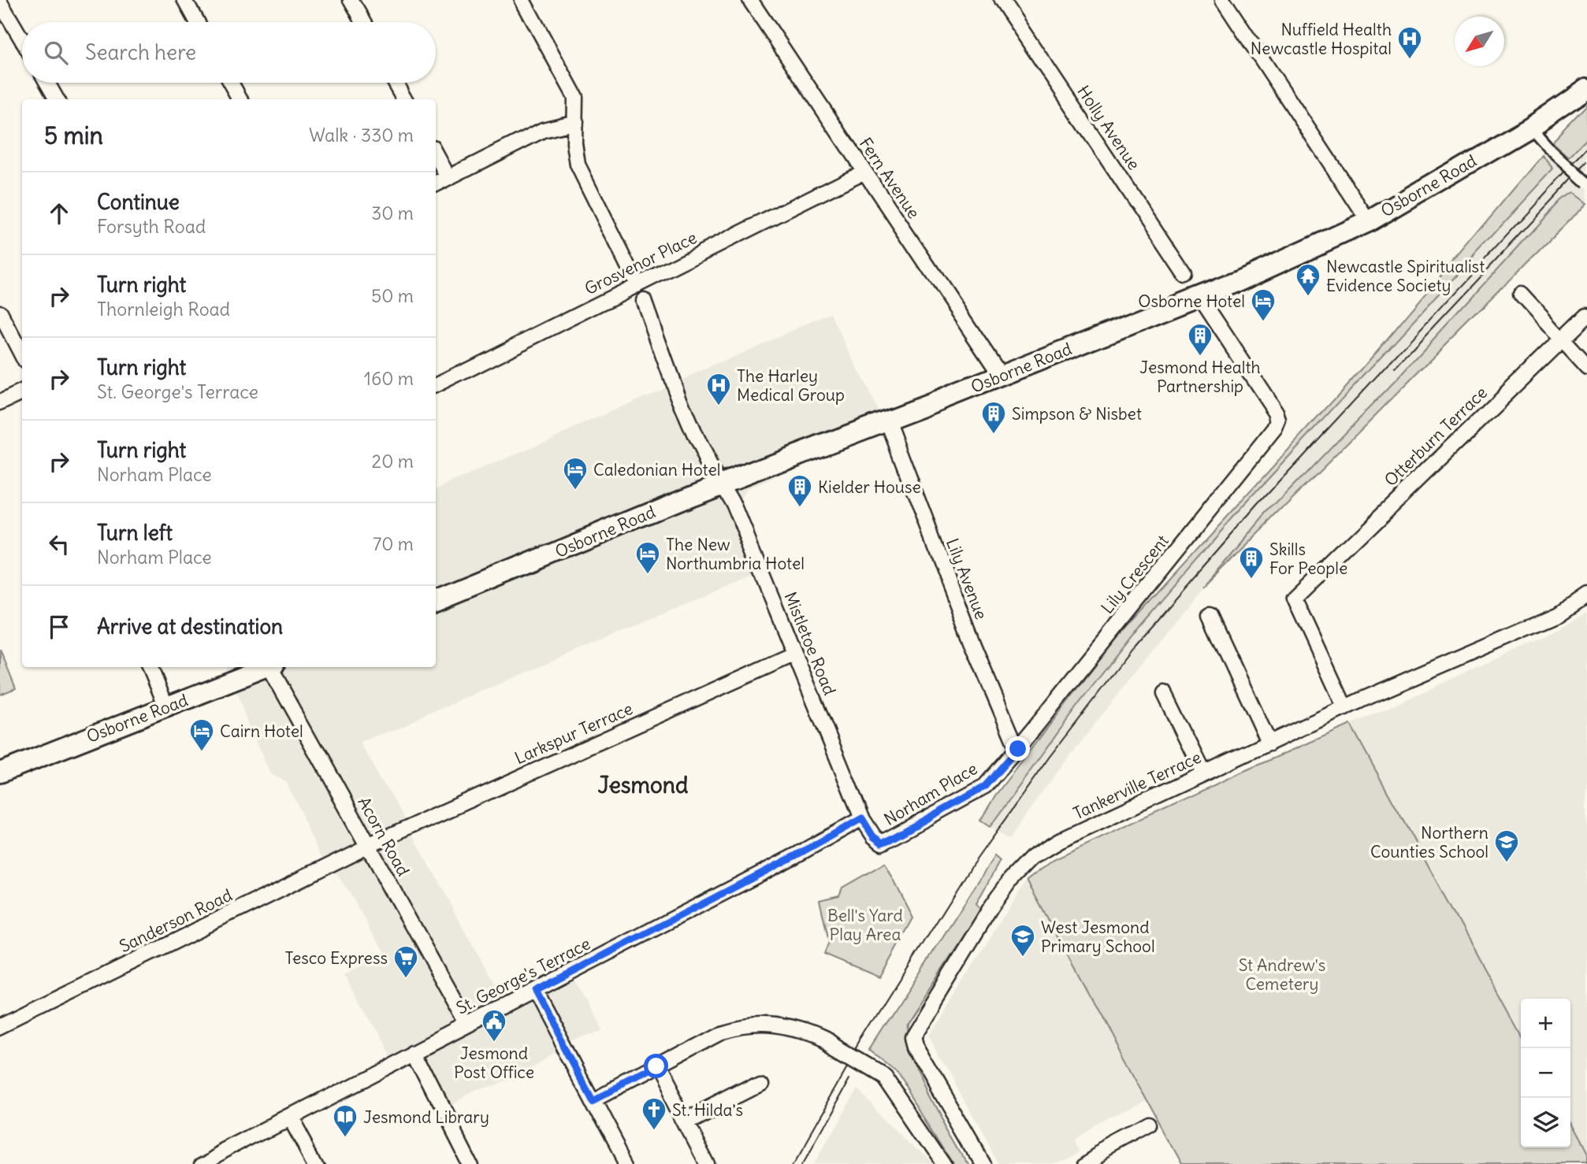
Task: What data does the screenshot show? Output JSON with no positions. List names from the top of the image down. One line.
{"streets":{"main road":["Osborne Road"],"street":["Holly Avenue","Fern Avenue","Grosvenor Place","Otterburn Terrace","Lily Crescent","Lily Avenue","Mistletoe Road","Larkspur Terrace","Tankerville Terrace","Norham Place","Acorn Road","Sanderson Road","St. George's Terrace"]},"crossings":[["Fern Avenue","Osborne Road"],["Fern Avenue","Grosvenor Place"],["Osborne Road","Lily Crescent"],["Osborne Road","Lily Avenue"],["Osborne Road","Mistletoe Road"],["Otterburn Terrace","Tankerville Terrace"],["Lily Crescent","Lily Avenue"],["Lily Crescent","Norham Place"],["Lily Avenue","Norham Place"],["Mistletoe Road","Larkspur Terrace"],["Mistletoe Road","Norham Place"],["Mistletoe Road","St. George's Terrace"],["Larkspur Terrace","Acorn Road"],["Larkspur Terrace","Sanderson Road"],["Norham Place","St. George's Terrace"],["Acorn Road","Sanderson Road"],["Acorn Road","St. George's Terrace"]],"districts":["Jesmond"],"parks":["Bell's Yard Play Area","St Andrew's Cemetery"],"places":{"hospital":["Nuffield Health Newcastle Hospital","The Harley Medical Group"],"temple":["Newcastle Spiritualist Evidence Society"],"hotel":["Osborne Hotel","Caledonian Hotel","The New Northumbria Hotel","Cairn Hotel"],"building":["Jesmond Health Partnership","Simpson & Nisbet","Kielder House","Skills For People"],"school or university":["Northern Counties School","West Jesmond Primary School"],"supermarket":["Tesco Express"],"public building":["Jesmond Post Office"],"church":["St. Hilda's"],"library":["Jesmond Library"]},"north":"bottom left","page":{"search":"Search here","heading":["5 min","Walk · 330 m"],"list":[["Continue","Forsyth Road","30 m"],["Turn right","Thornleigh Road","50 m"],["Turn right","St. George's Terrace","160 m"],["Turn right","Norham Place","20 m"],["Turn left","Norham Place","70 m"],"Arrive at destination"],"map_buttons":["+","−"]}}
